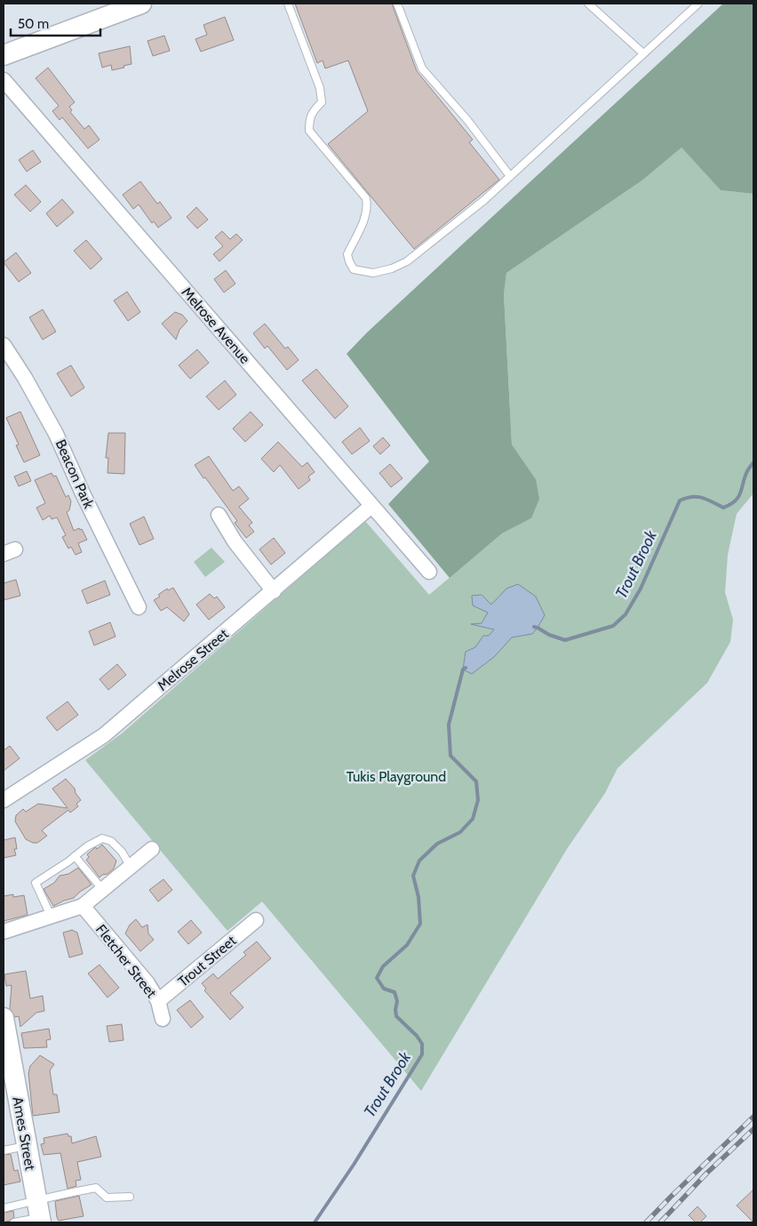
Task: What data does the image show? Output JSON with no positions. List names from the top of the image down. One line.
{"streets":{"street":["Melrose Avenue","Beacon Park","Melrose Street","Fletcher Street","Trout Street","Ames Street"]},"crossings":[["Melrose Avenue","Melrose Street"],["Fletcher Street","Trout Street"]],"water":["Trout Brook"],"parks":["Tukis Playground"],"scale_bar":"50 m"}
